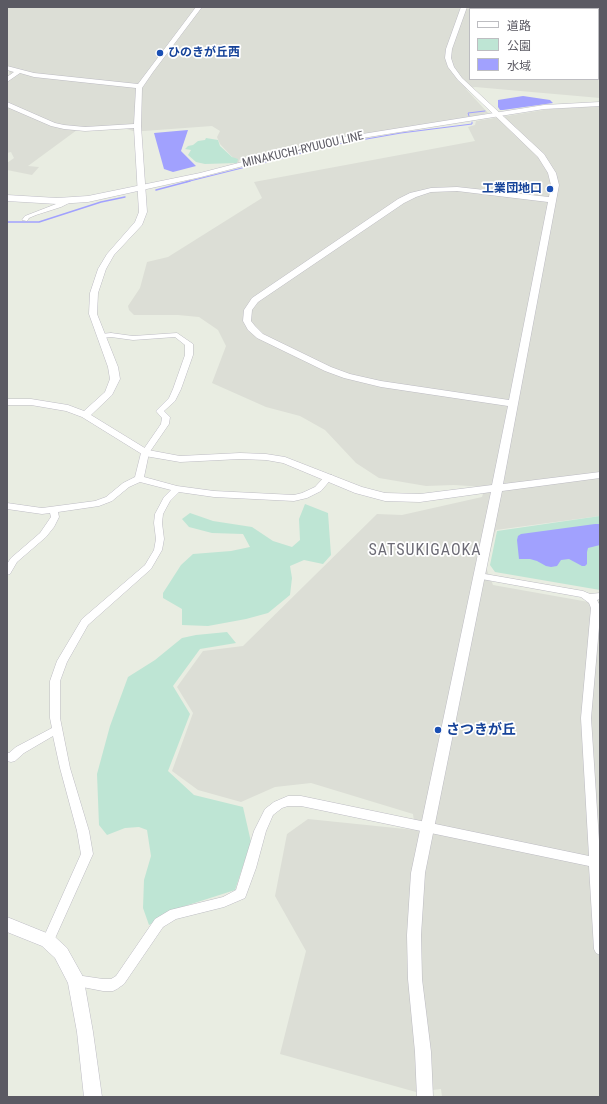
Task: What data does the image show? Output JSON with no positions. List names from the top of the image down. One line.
{"streets":{"main road":["MINAKUCHI-RYUUOU LINE"]},"districts":["SATSUKIGAOKA"],"places":["ひのきが丘西","工業団地口","さつきが丘"],"legend":["道路","公園","水域"]}
